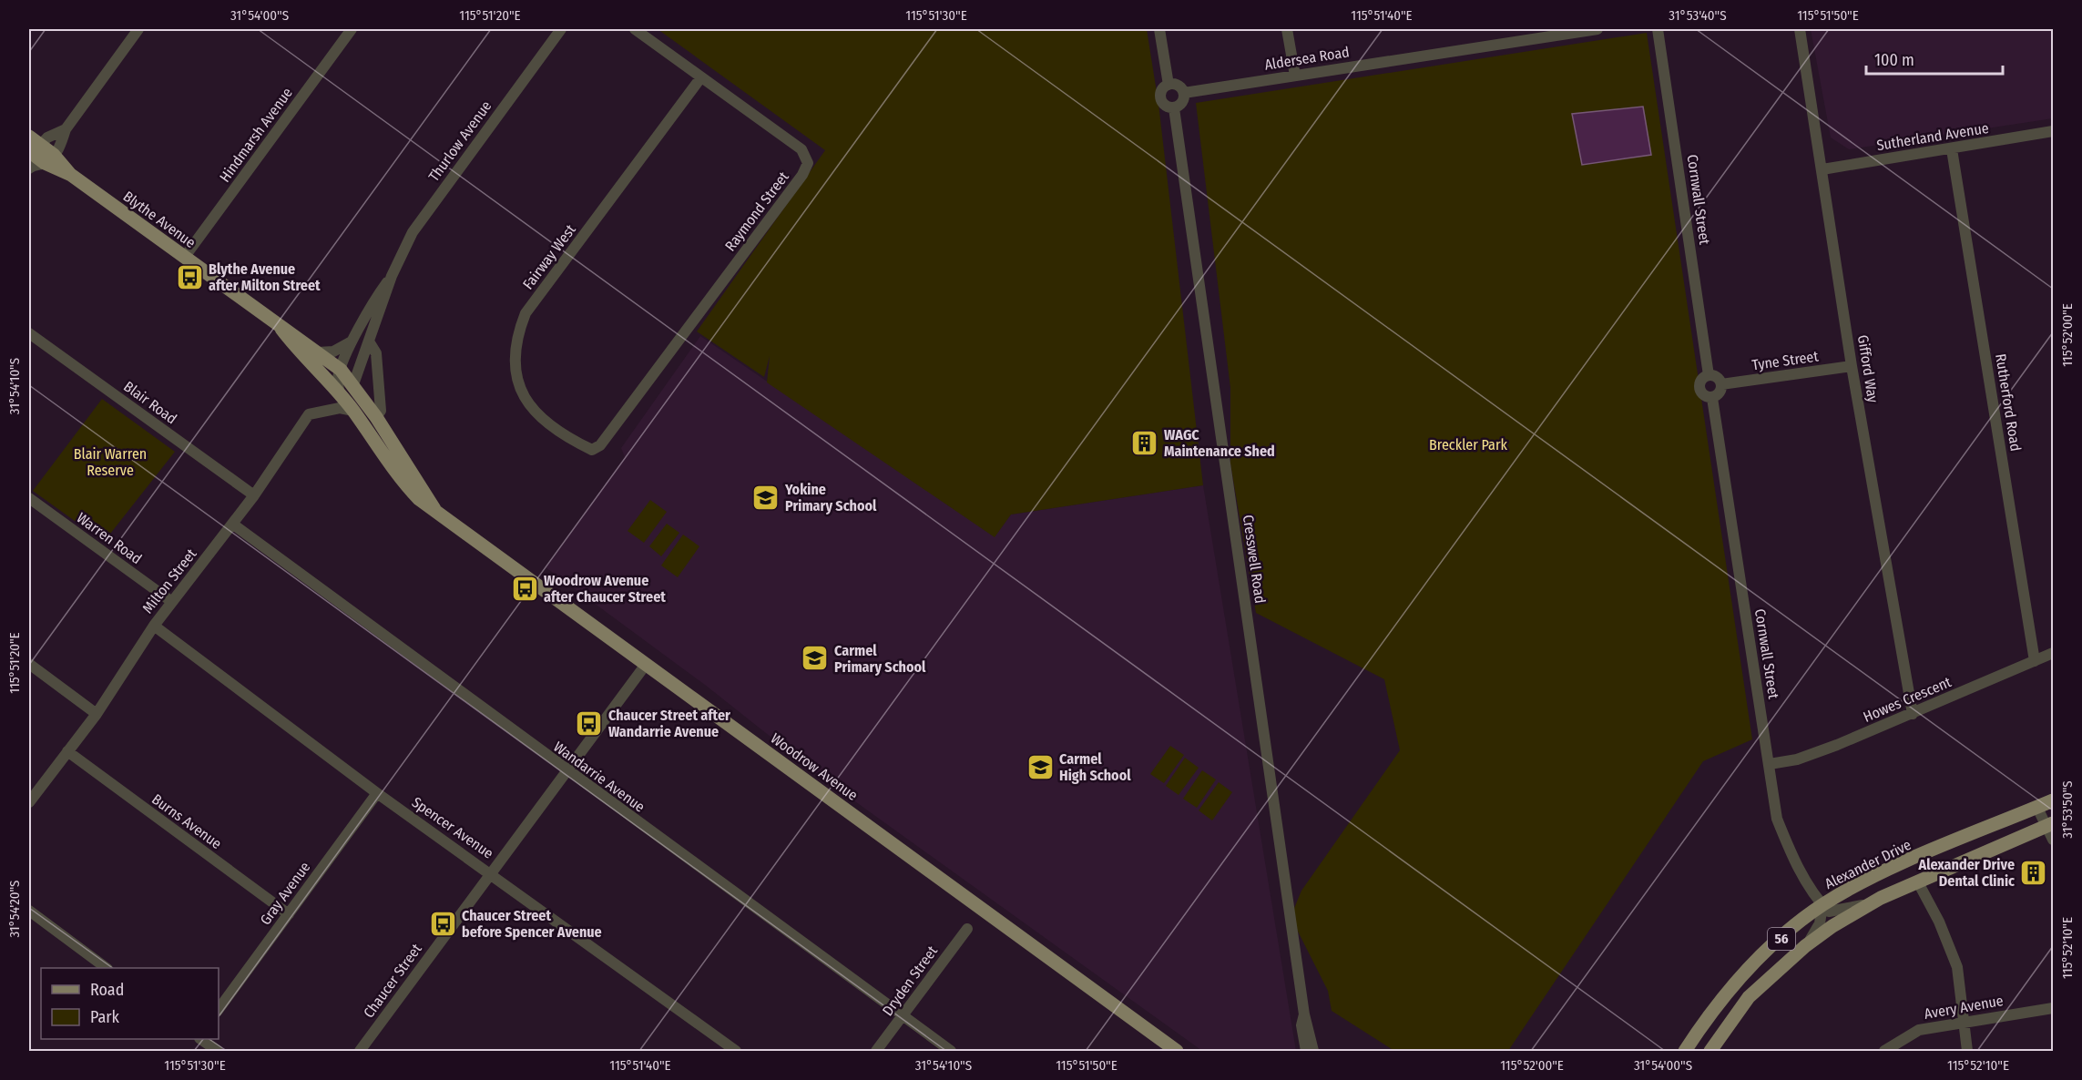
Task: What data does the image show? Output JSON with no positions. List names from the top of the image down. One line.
{"streets":{"main road":["Blythe Avenue","Woodrow Avenue","Alexander Drive","56"],"street":["Aldersea Road","Hindmarsh Avenue","Sutherland Avenue","Thurlow Avenue","Cornwall Street","Raymond Street","Fairway West","Tyne Street","Gifford Way","Blair Road","Rutherford Road","Warren Road","Cresswell Road","Milton Street","Howes Crescent","Wandarrie Avenue","Burns Avenue","Spencer Avenue","Gray Avenue","Chaucer Street","Dryden Street","Avery Avenue"]},"crossings":[["Aldersea Road","Cresswell Road"],["Hindmarsh Avenue","Blythe Avenue"],["Sutherland Avenue","Gifford Way"],["Sutherland Avenue","Rutherford Road"],["Thurlow Avenue","Blythe Avenue"],["Cornwall Street","Tyne Street"],["Cornwall Street","Howes Crescent"],["Cornwall Street","Alexander Drive"],["Raymond Street","Fairway West"],["Blythe Avenue","Milton Street"],["Blythe Avenue","Woodrow Avenue"],["Tyne Street","Gifford Way"],["Gifford Way","Howes Crescent"],["Blair Road","Milton Street"],["Rutherford Road","Howes Crescent"],["Warren Road","Milton Street"],["Milton Street","Woodrow Avenue"],["Milton Street","Wandarrie Avenue"],["Milton Street","Burns Avenue"],["Milton Street","Spencer Avenue"],["Woodrow Avenue","Chaucer Street"],["Wandarrie Avenue","Chaucer Street"],["Wandarrie Avenue","Dryden Street"],["Burns Avenue","Gray Avenue"],["Spencer Avenue","Gray Avenue"],["Spencer Avenue","Chaucer Street"]],"parks":["Breckler Park","Blair Warren Reserve"],"places":{"bus stop":["Blythe Avenue after Milton Street","Woodrow Avenue after Chaucer Street","Chaucer Street after Wandarrie Avenue","Chaucer Street before Spencer Avenue"],"building":["WAGC Maintenance Shed","Alexander Drive Dental Clinic"],"school or university":["Yokine Primary School","Carmel Primary School","Carmel High School"]},"legend":["Road","Park"],"scale_bar":"100 m","coordinates":["31°54'00\"S","115°51'20\"E","115°51'30\"E","115°51'40\"E","31°53'40\"S","115°51'50\"E","115°52'00\"E","31°54'10\"S","31°53'50\"S","31°54'20\"S","115°52'10\"E"]}
